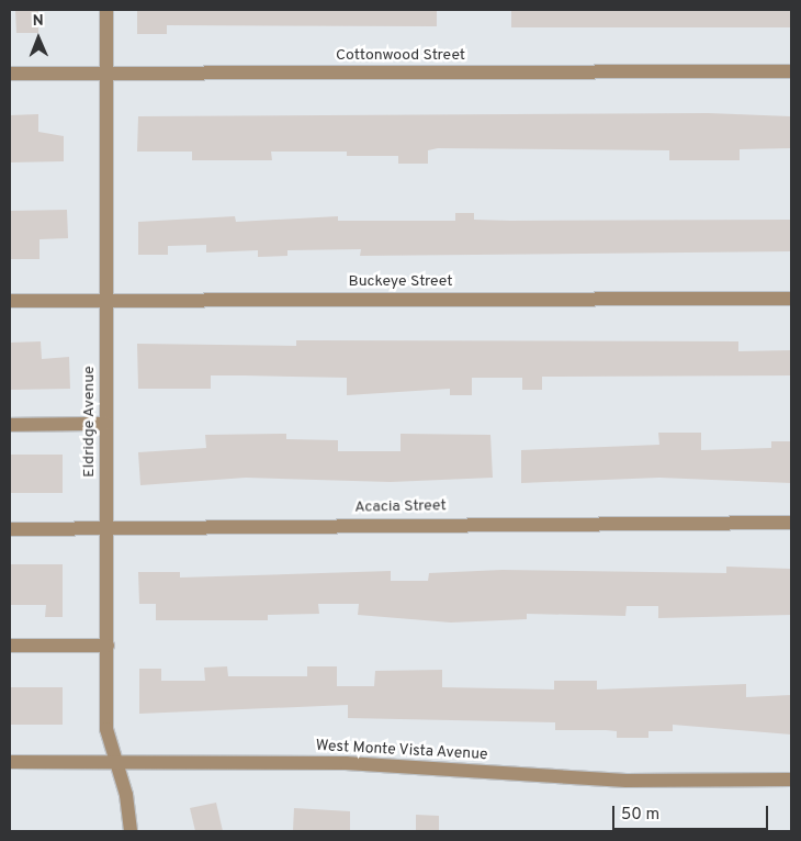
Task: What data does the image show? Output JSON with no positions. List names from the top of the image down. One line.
{"streets":{"street":["Cottonwood Street","Buckeye Street","Eldridge Avenue","Acacia Street","West Monte Vista Avenue"]},"crossings":[["Cottonwood Street","Eldridge Avenue"],["Buckeye Street","Eldridge Avenue"],["Eldridge Avenue","Acacia Street"],["Eldridge Avenue","West Monte Vista Avenue"]],"scale_bar":"50 m","north":"top"}
